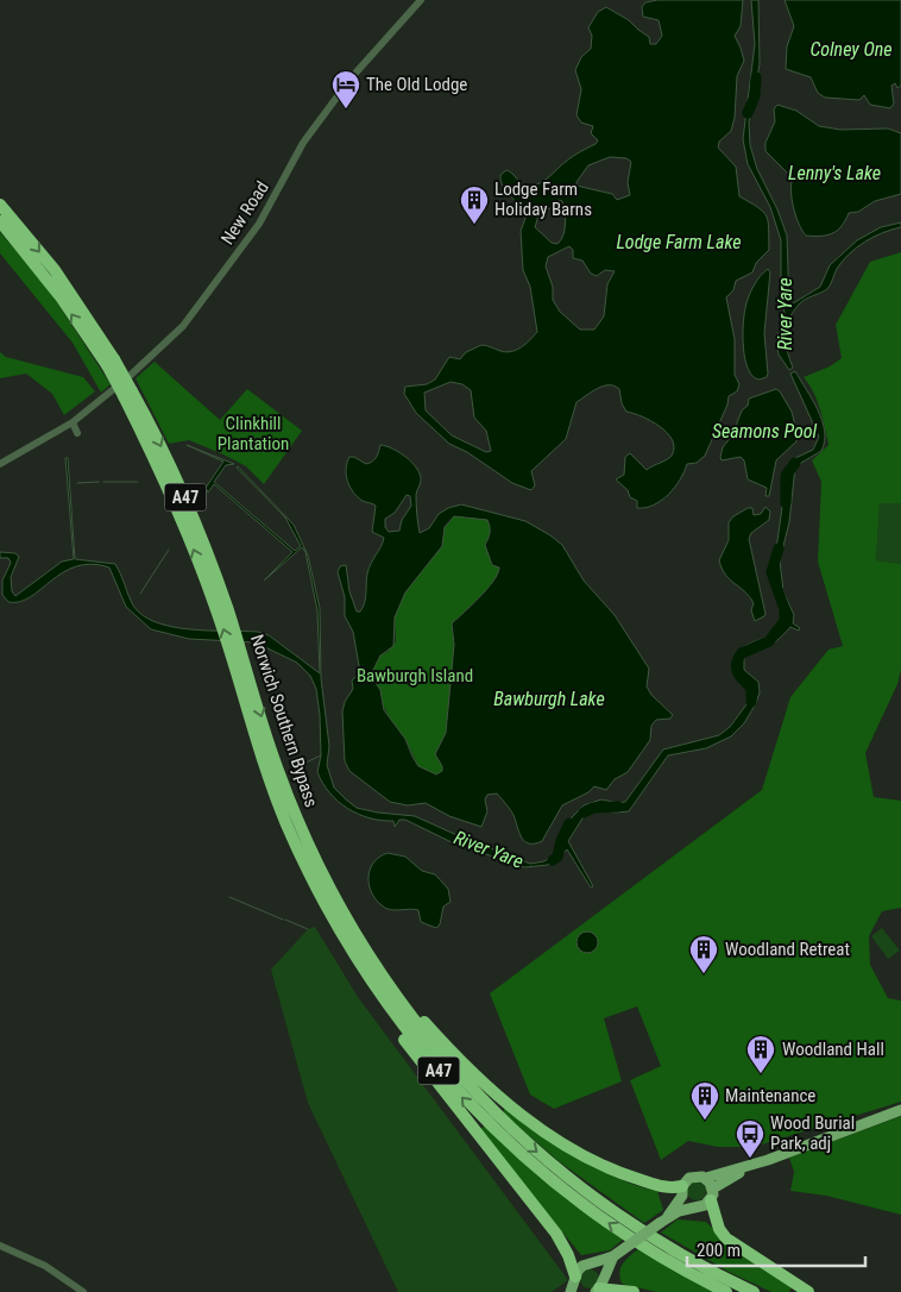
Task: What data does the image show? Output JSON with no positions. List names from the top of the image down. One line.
{"streets":{"highway":["A47","Norwich Southern Bypass"],"street":["New Road"]},"crossings":[["A47","Norwich Southern Bypass"]],"water":["Colney One","Lenny's Lake","Lodge Farm Lake","River Yare","Seamons Pool","Bawburgh Lake"],"parks":["Clinkhill Plantation","Bawburgh Island"],"places":{"hotel":["The Old Lodge"],"building":["Lodge Farm Holiday Barns","Woodland Retreat","Woodland Hall","Maintenance"],"bus stop":["Wood Burial Park, adj"]},"scale_bar":"200 m"}
